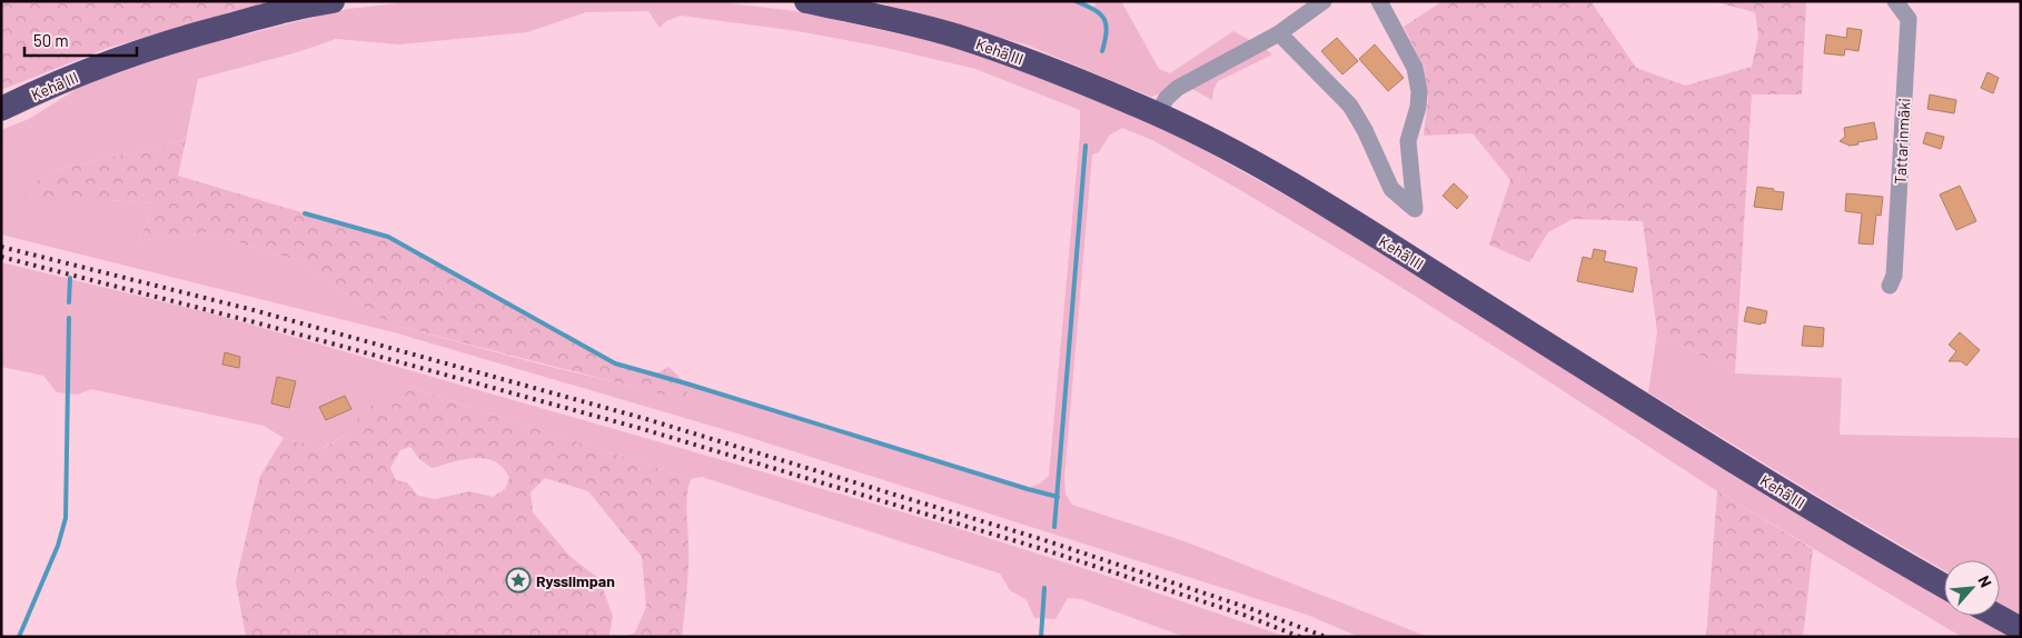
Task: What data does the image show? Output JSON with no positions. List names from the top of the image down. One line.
{"streets":{"highway":["Kehä III"],"street":["Tattarinmäki"]},"places":{"place":["Rysslimpan"]},"scale_bar":"50 m","north":"top right"}
